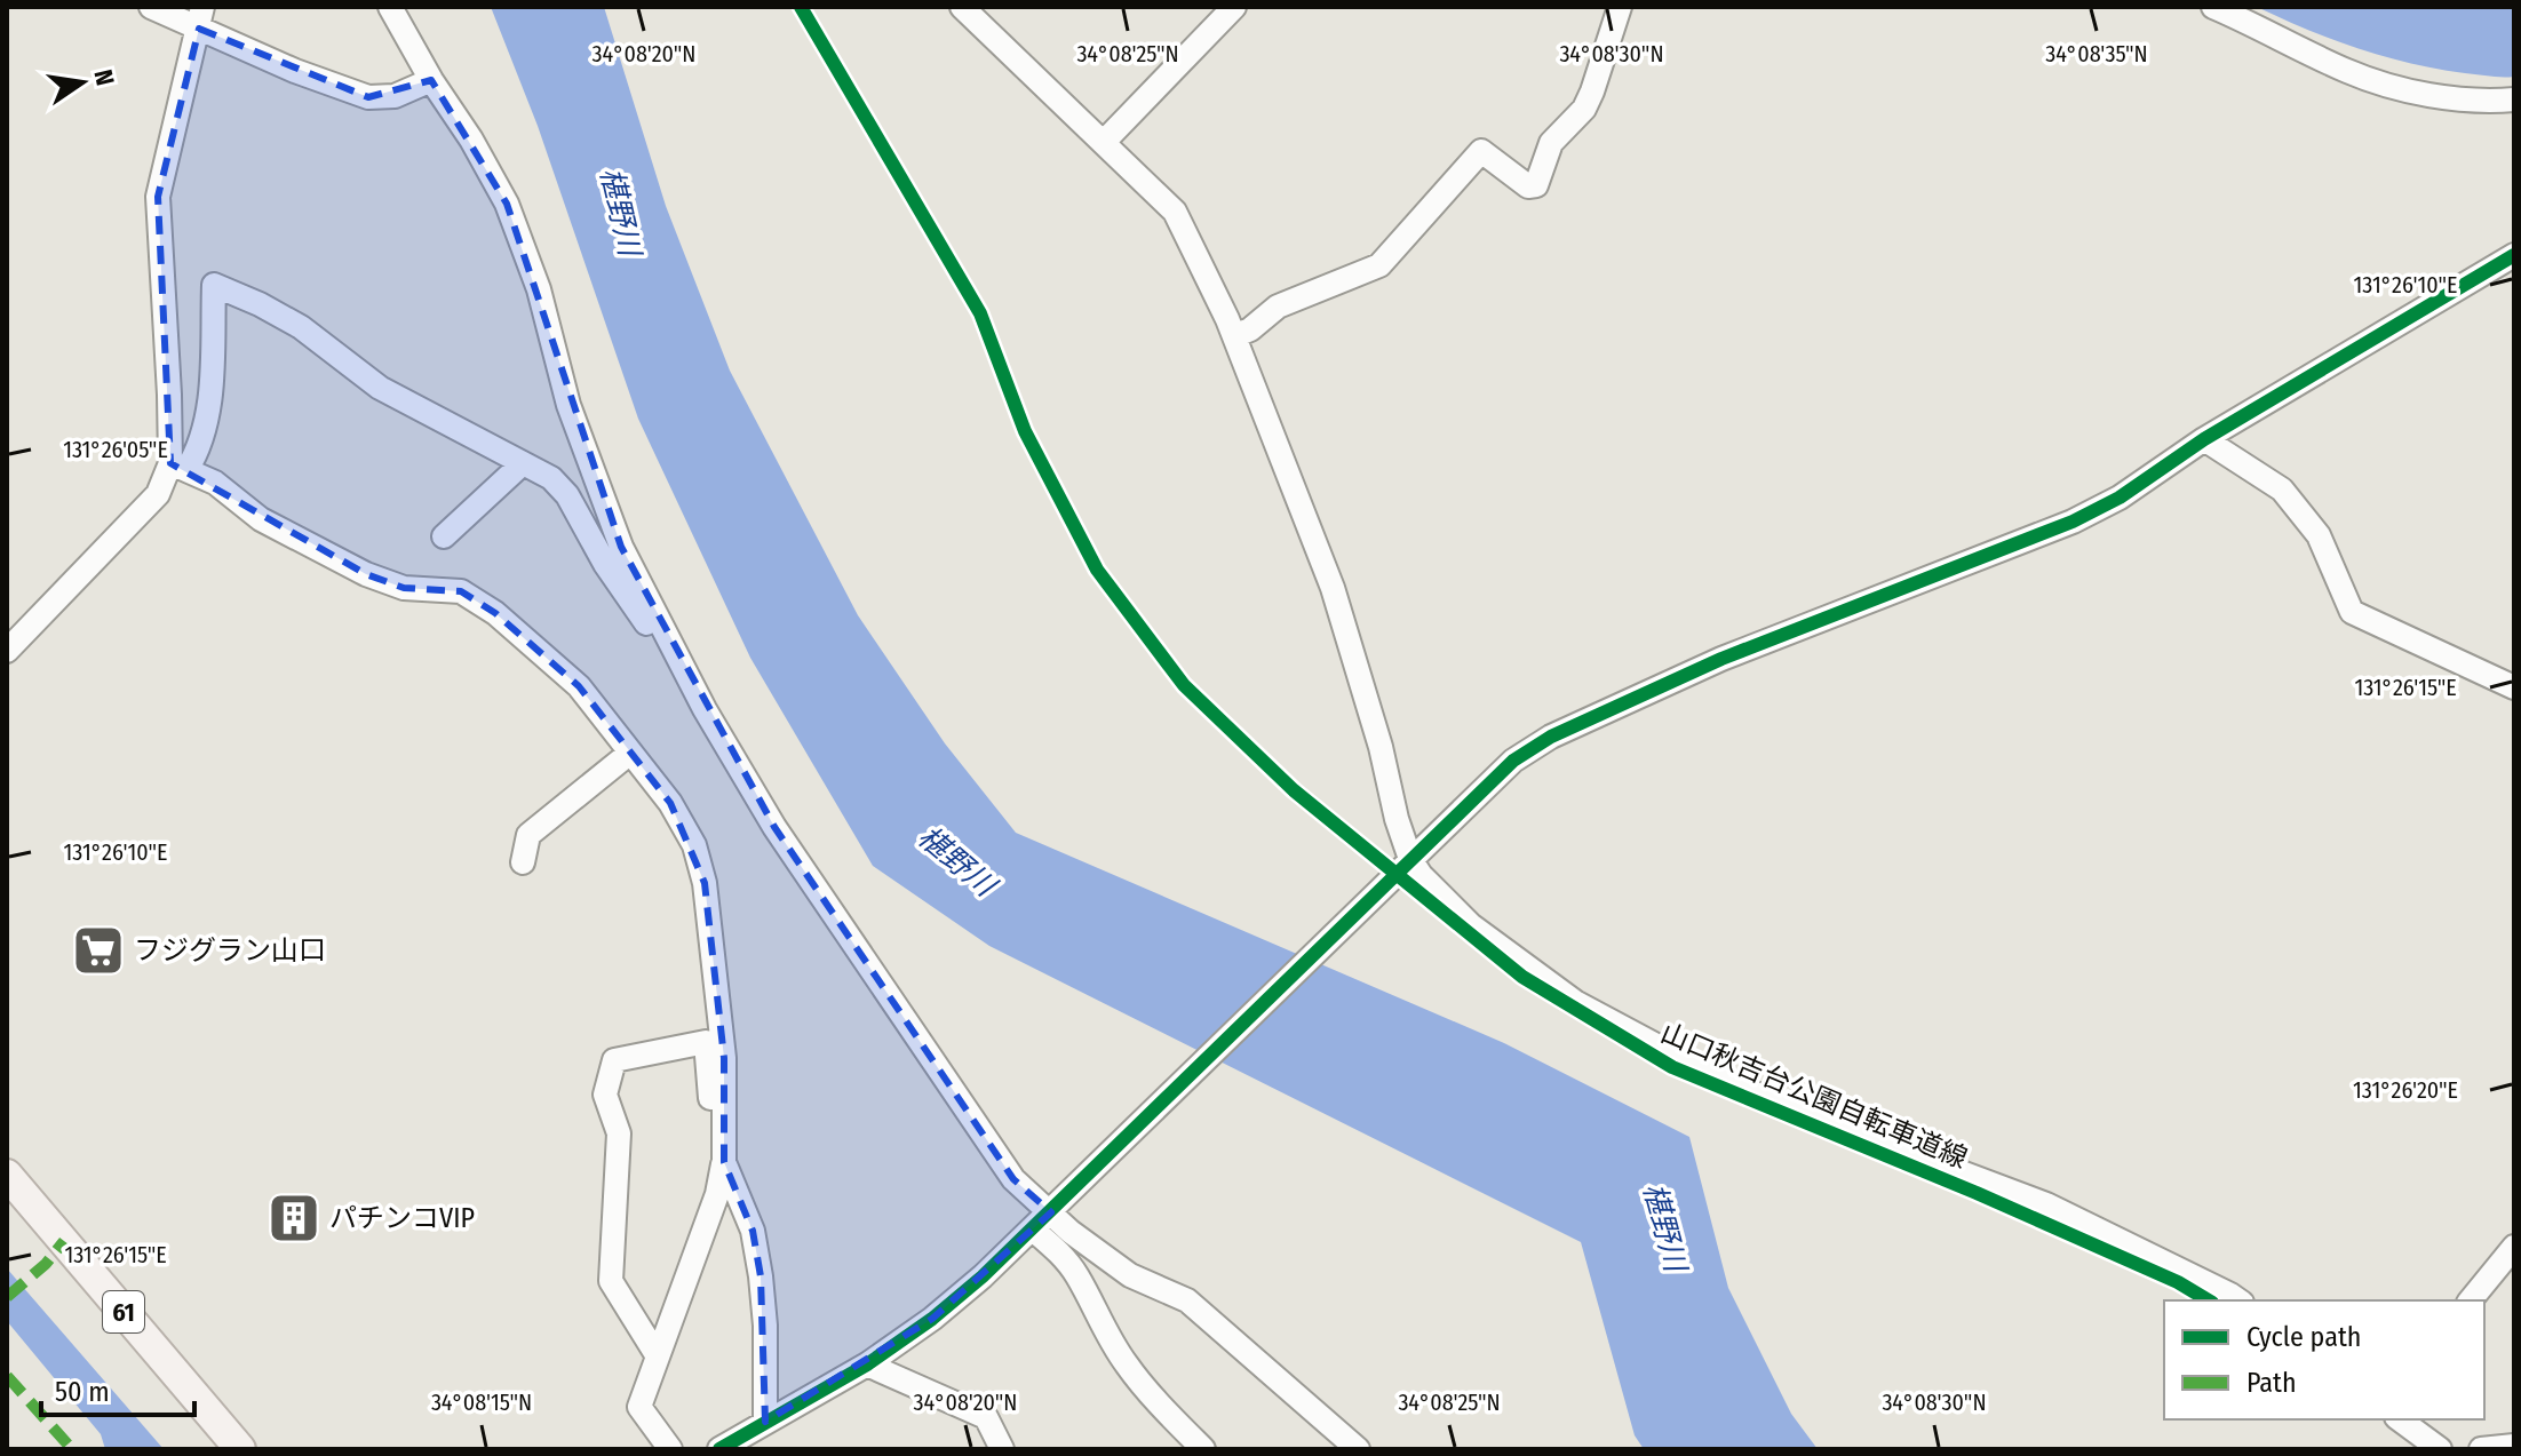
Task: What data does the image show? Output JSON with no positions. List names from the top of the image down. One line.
{"streets":{"main road":["61"],"cycle path":["山口秋吉台公園自転車道線"]},"water":["椹野川"],"places":{"supermarket":["フジグラン山口"],"building":["パチンコVIP"]},"legend":["Cycle path","Path"],"scale_bar":"50 m","north":"right","coordinates":["34°08'20\"N","34°08'25\"N","34°08'30\"N","34°08'35\"N","131°26'10\"E","131°26'05\"E","131°26'15\"E","131°26'20\"E","34°08'15\"N"]}
